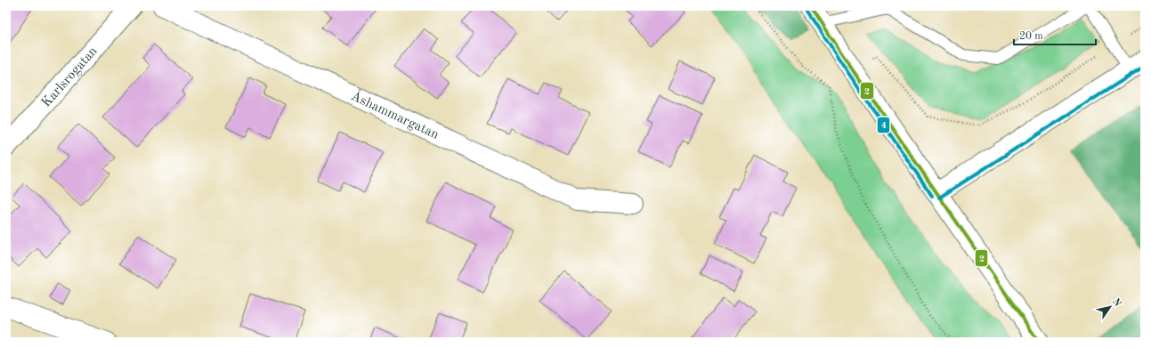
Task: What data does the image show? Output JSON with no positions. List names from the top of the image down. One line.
{"streets":{"street":["Karlsrogatan","Åshammargatan"]},"lines":["transit line 2","transit line 4"],"scale_bar":"20 m","north":"top right"}
